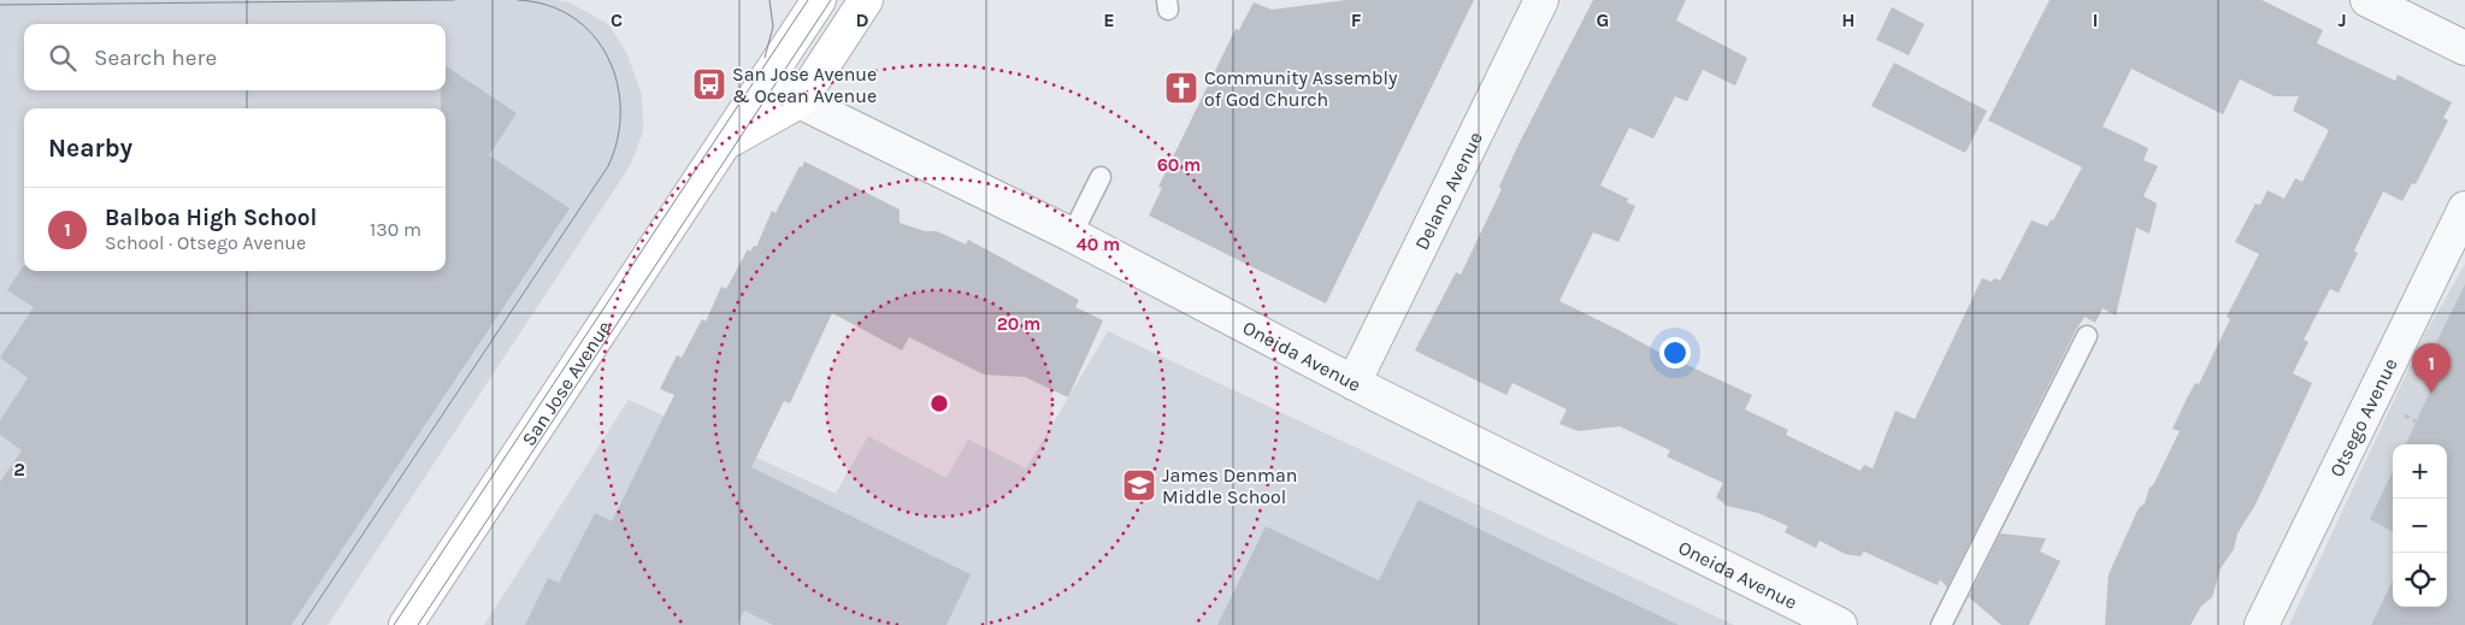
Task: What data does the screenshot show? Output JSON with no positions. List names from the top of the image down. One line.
{"streets":{"main road":["San Jose Avenue"],"street":["Delano Avenue","Oneida Avenue","Otsego Avenue"]},"crossings":[["Delano Avenue","Oneida Avenue"],["Oneida Avenue","San Jose Avenue"]],"places":{"bus stop":["San Jose Avenue & Ocean Avenue"],"church":["Community Assembly of God Church"],"school or university":["James Denman Middle School"]},"page":{"search":"Search here","heading":"Nearby","list":[{"mark":"1","name":"Balboa High School","note":"School · Otsego Avenue","value":"130 m"}],"pins":"1","map_buttons":["+","−"]},"grid":{"columns":["C","D","E","F","G","H","I","J"],"rows":["2"]},"rings":["60 m","40 m","20 m"]}
